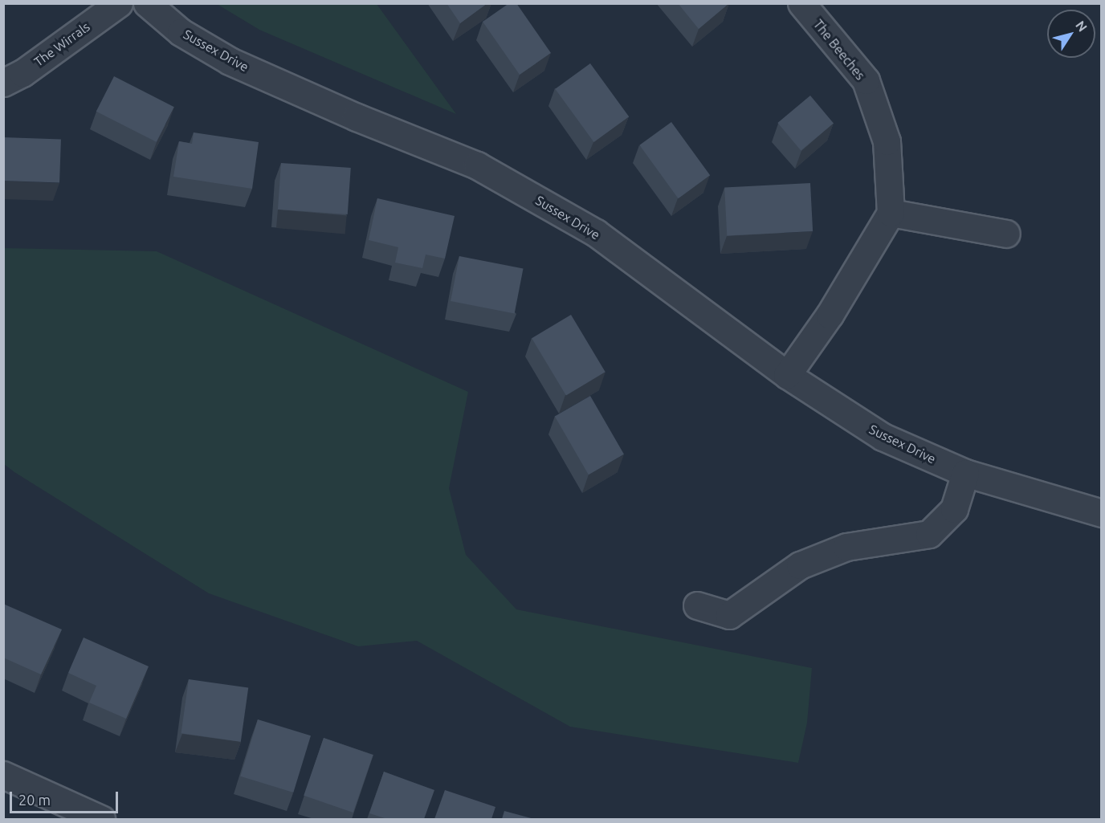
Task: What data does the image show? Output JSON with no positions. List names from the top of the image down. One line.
{"streets":{"street":["The Wirrals","The Beeches","Sussex Drive"]},"scale_bar":"20 m","north":"top right"}
